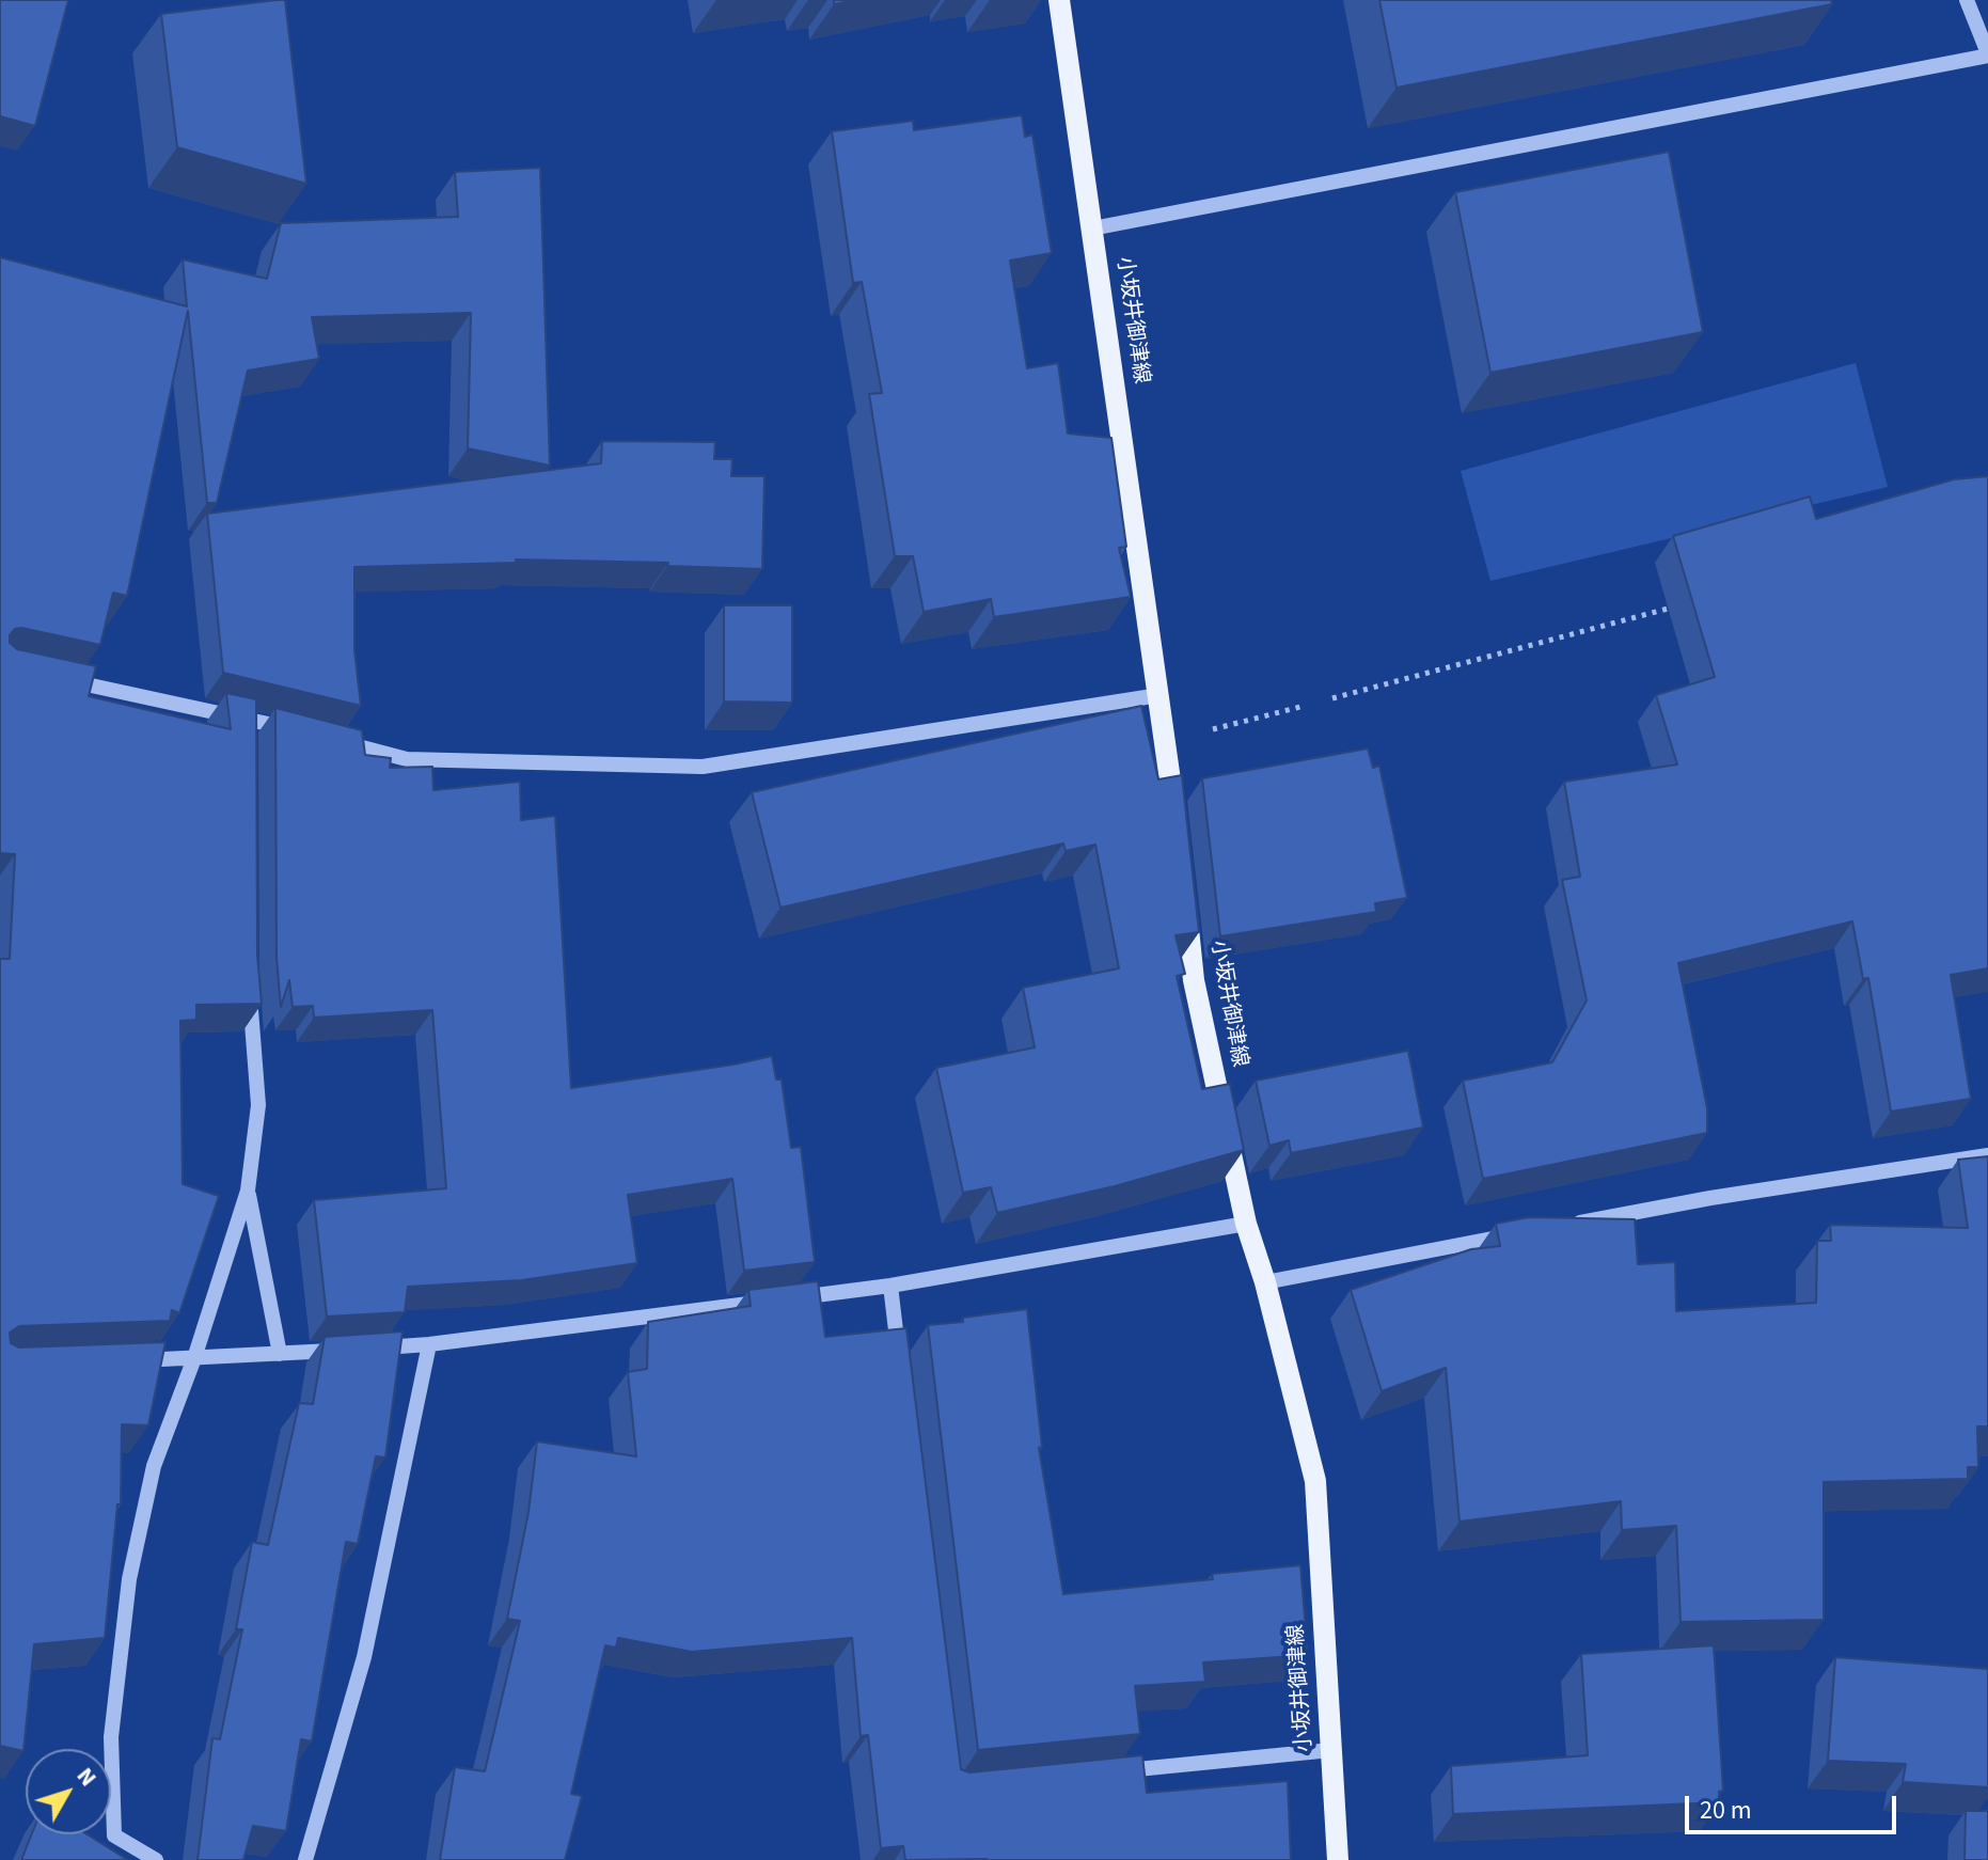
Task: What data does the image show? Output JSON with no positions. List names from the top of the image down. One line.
{"streets":{"main road":["小坂井御津線"]},"scale_bar":"20 m","north":"top right"}
